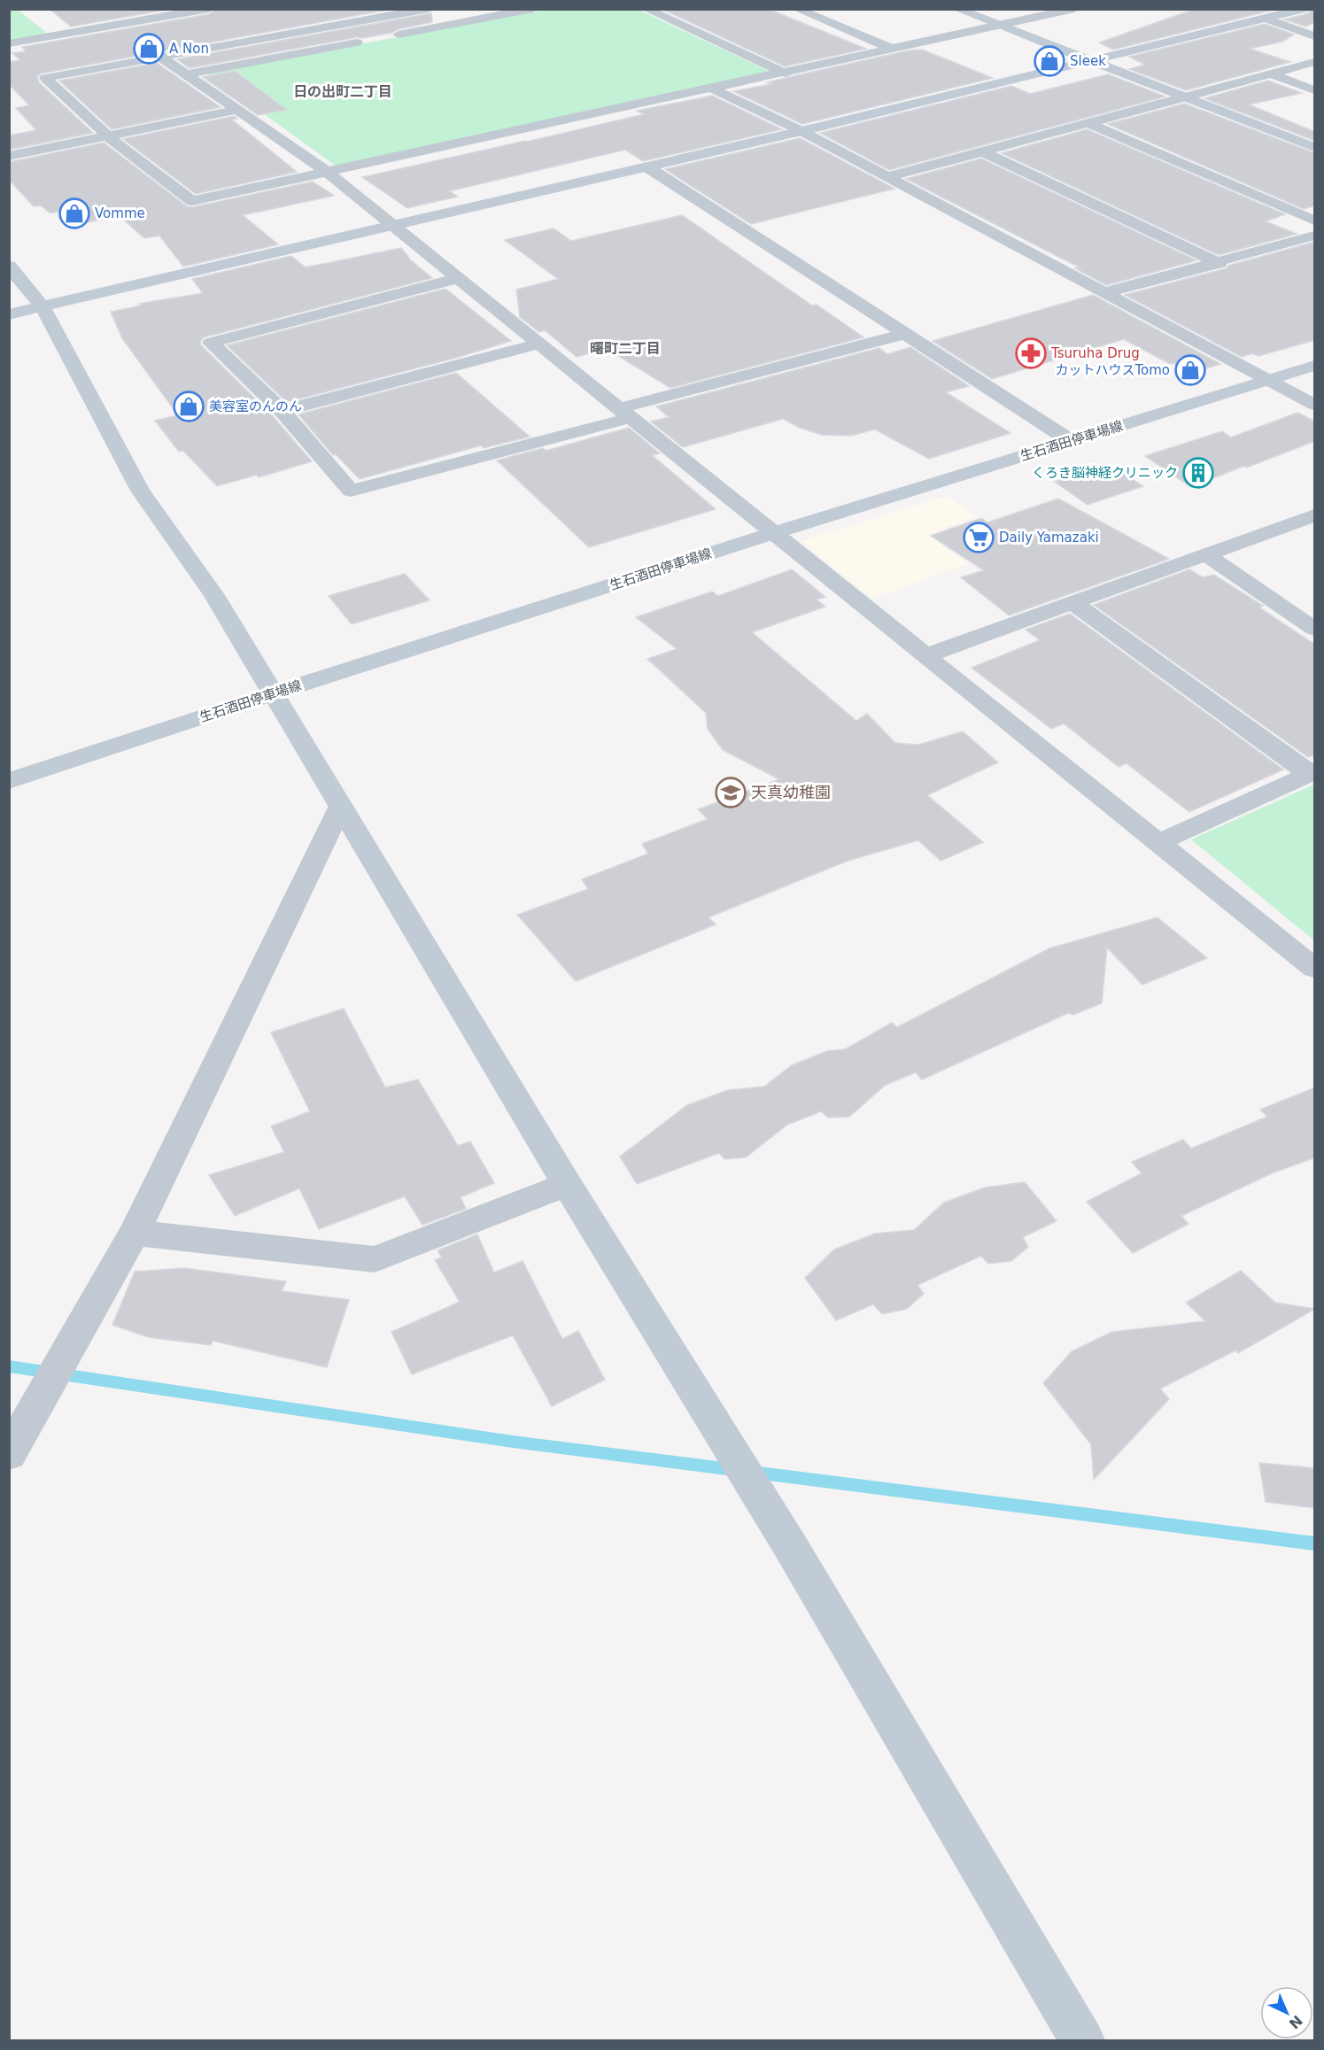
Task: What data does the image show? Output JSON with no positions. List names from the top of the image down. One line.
{"streets":{"street":["生石酒田停車場線"]},"districts":["日の出町二丁目","曙町二丁目"],"places":{"shop":["A Non","Sleek","Vomme","カットハウスTomo","美容室のんのん"],"pharmacy":["Tsuruha Drug"],"building":["くろき脳神経クリニック"],"supermarket":["Daily Yamazaki"],"school or university":["天真幼稚園"]},"north":"bottom right"}
